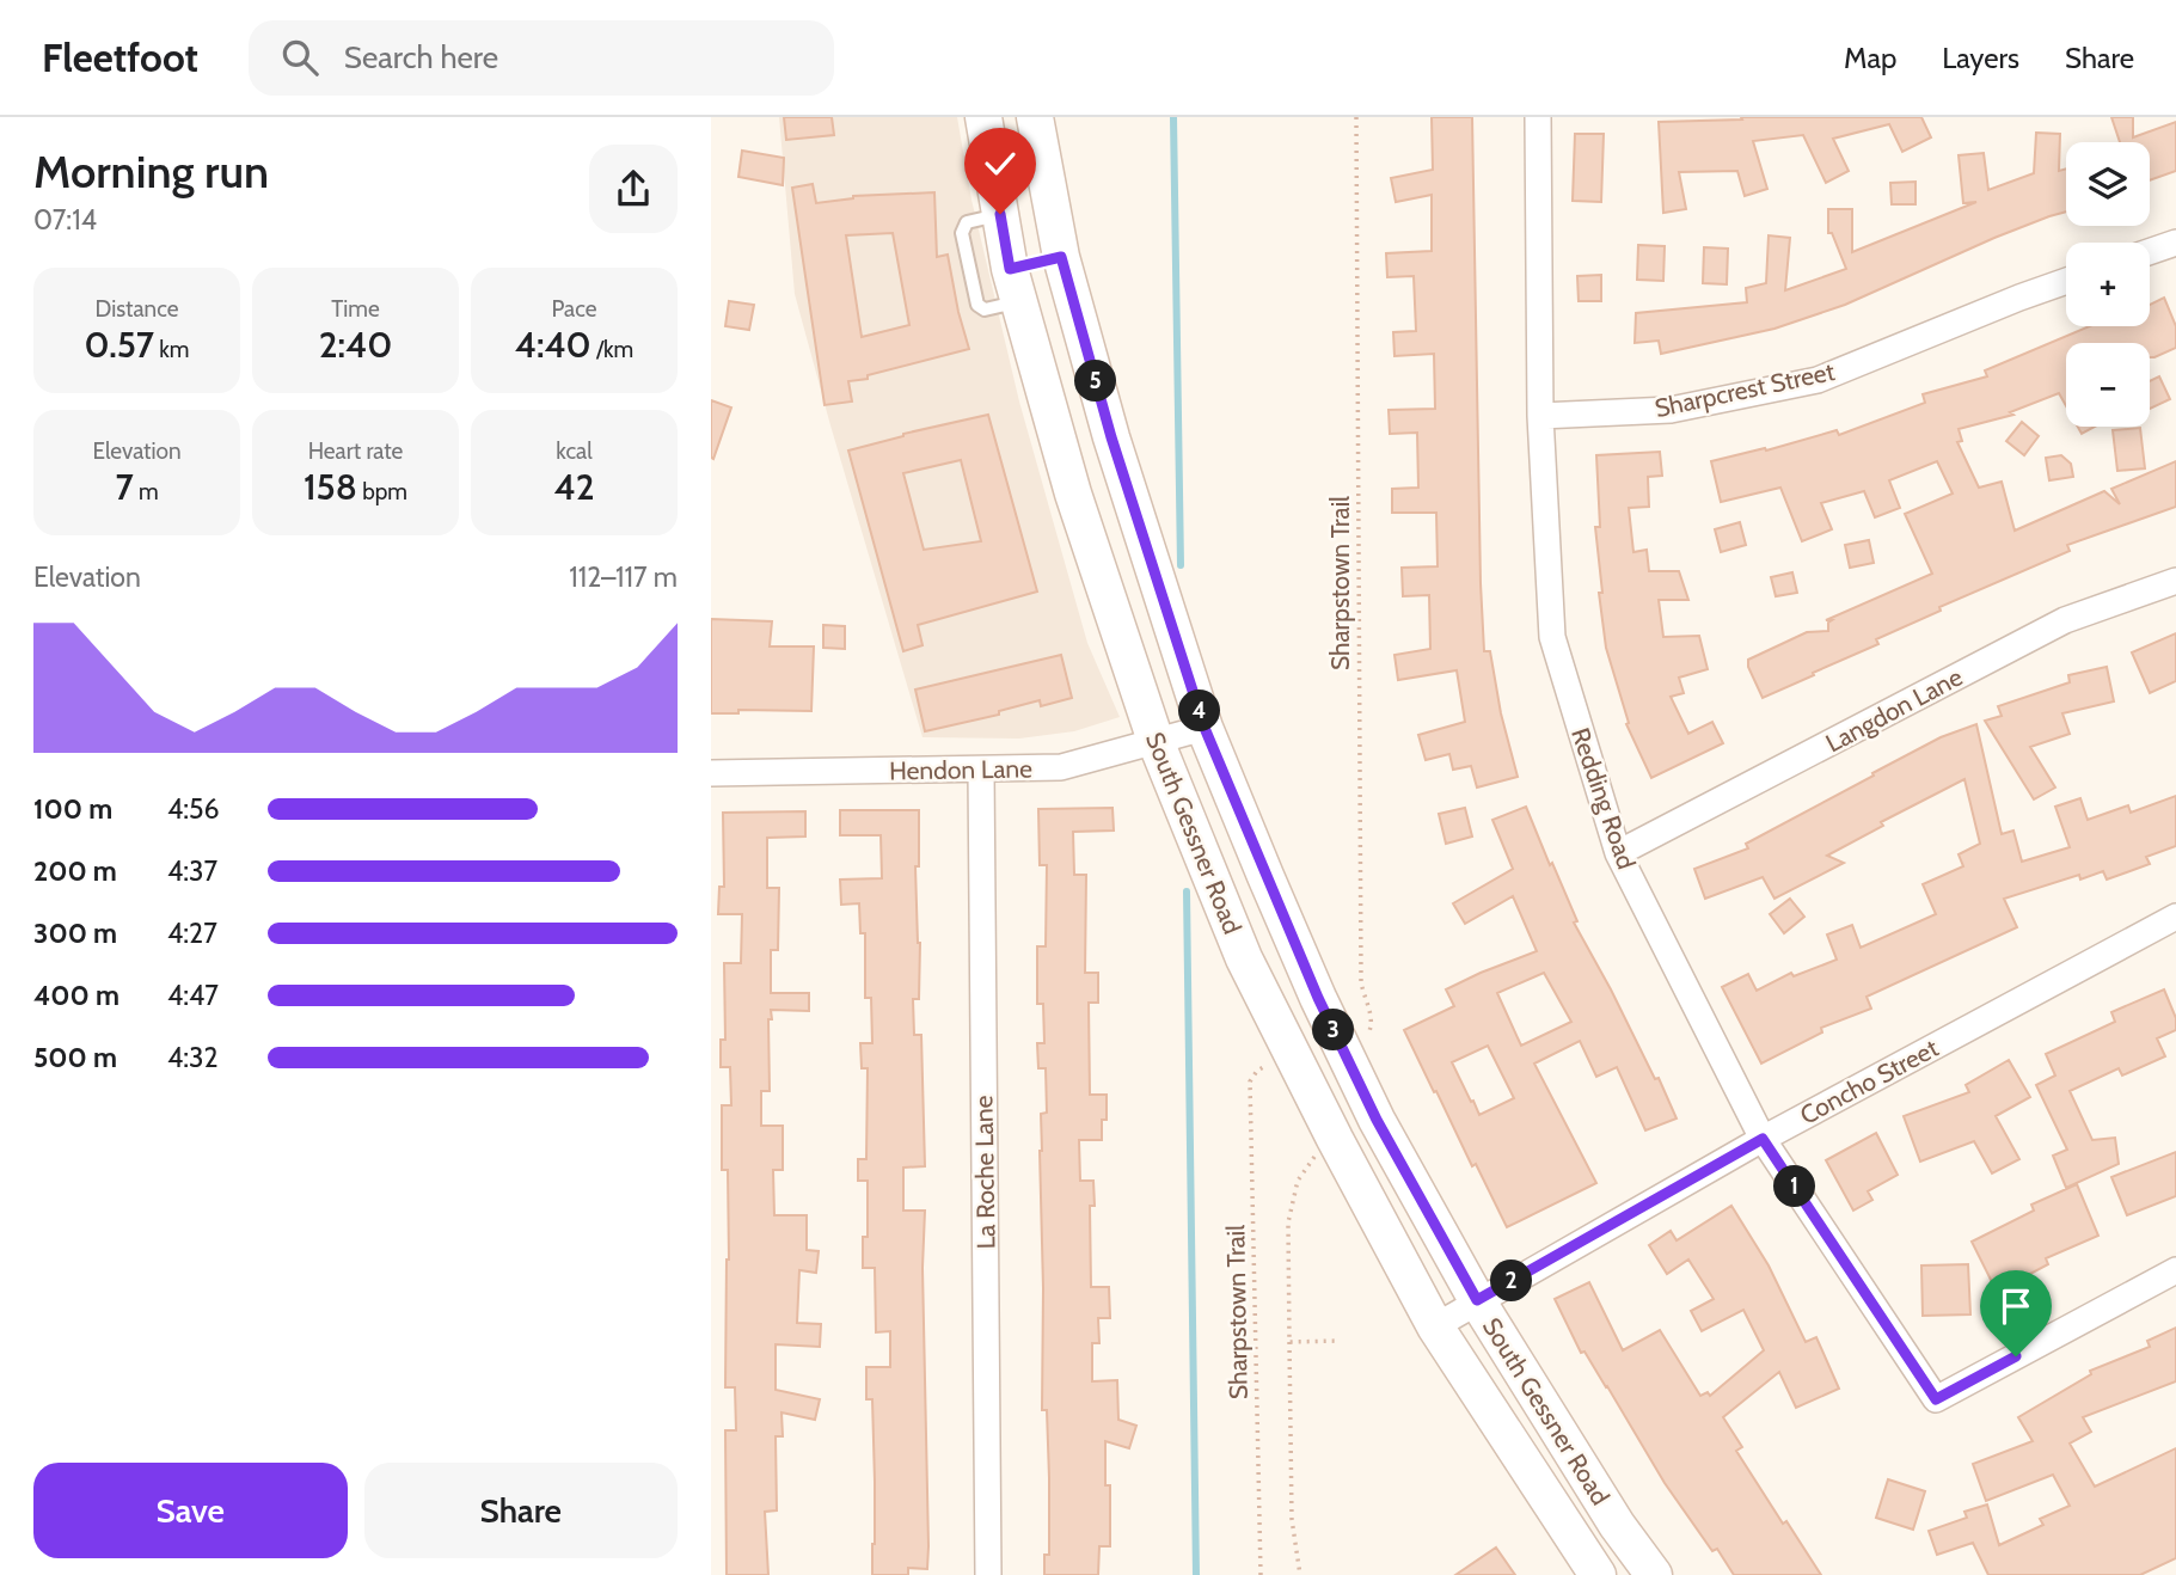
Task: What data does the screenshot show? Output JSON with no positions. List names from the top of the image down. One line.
{"streets":{"main road":["South Gessner Road"],"street":["Sharpcrest Street","Langdon Lane","Hendon Lane","Redding Road","Concho Street","La Roche Lane"],"path":["Sharpstown Trail"]},"crossings":[["Sharpcrest Street","Redding Road"],["Langdon Lane","Redding Road"],["Hendon Lane","South Gessner Road"],["Hendon Lane","La Roche Lane"],["Redding Road","Concho Street"],["South Gessner Road","Concho Street"]],"page":{"header":"Fleetfoot","search":"Search here","nav":["Map","Layers","Share"],"heading":["Morning run","07:14"],"map_buttons":["+","−"],"stats":[["Distance","0.57 km"],["Time","2:40"],["Pace","4:40 /km"],["Elevation","7 m"],["Heart rate","158 bpm"],["kcal","42"]],"pins":["5","4","3","1","2"],"chart":["Elevation","112–117 m"],"list":[{"name":"100 m","note":"4:56"},{"name":"200 m","note":"4:37"},{"name":"300 m","note":"4:27"},{"name":"400 m","note":"4:47"},{"name":"500 m","note":"4:32"}],"buttons":["Save","Share"]}}
